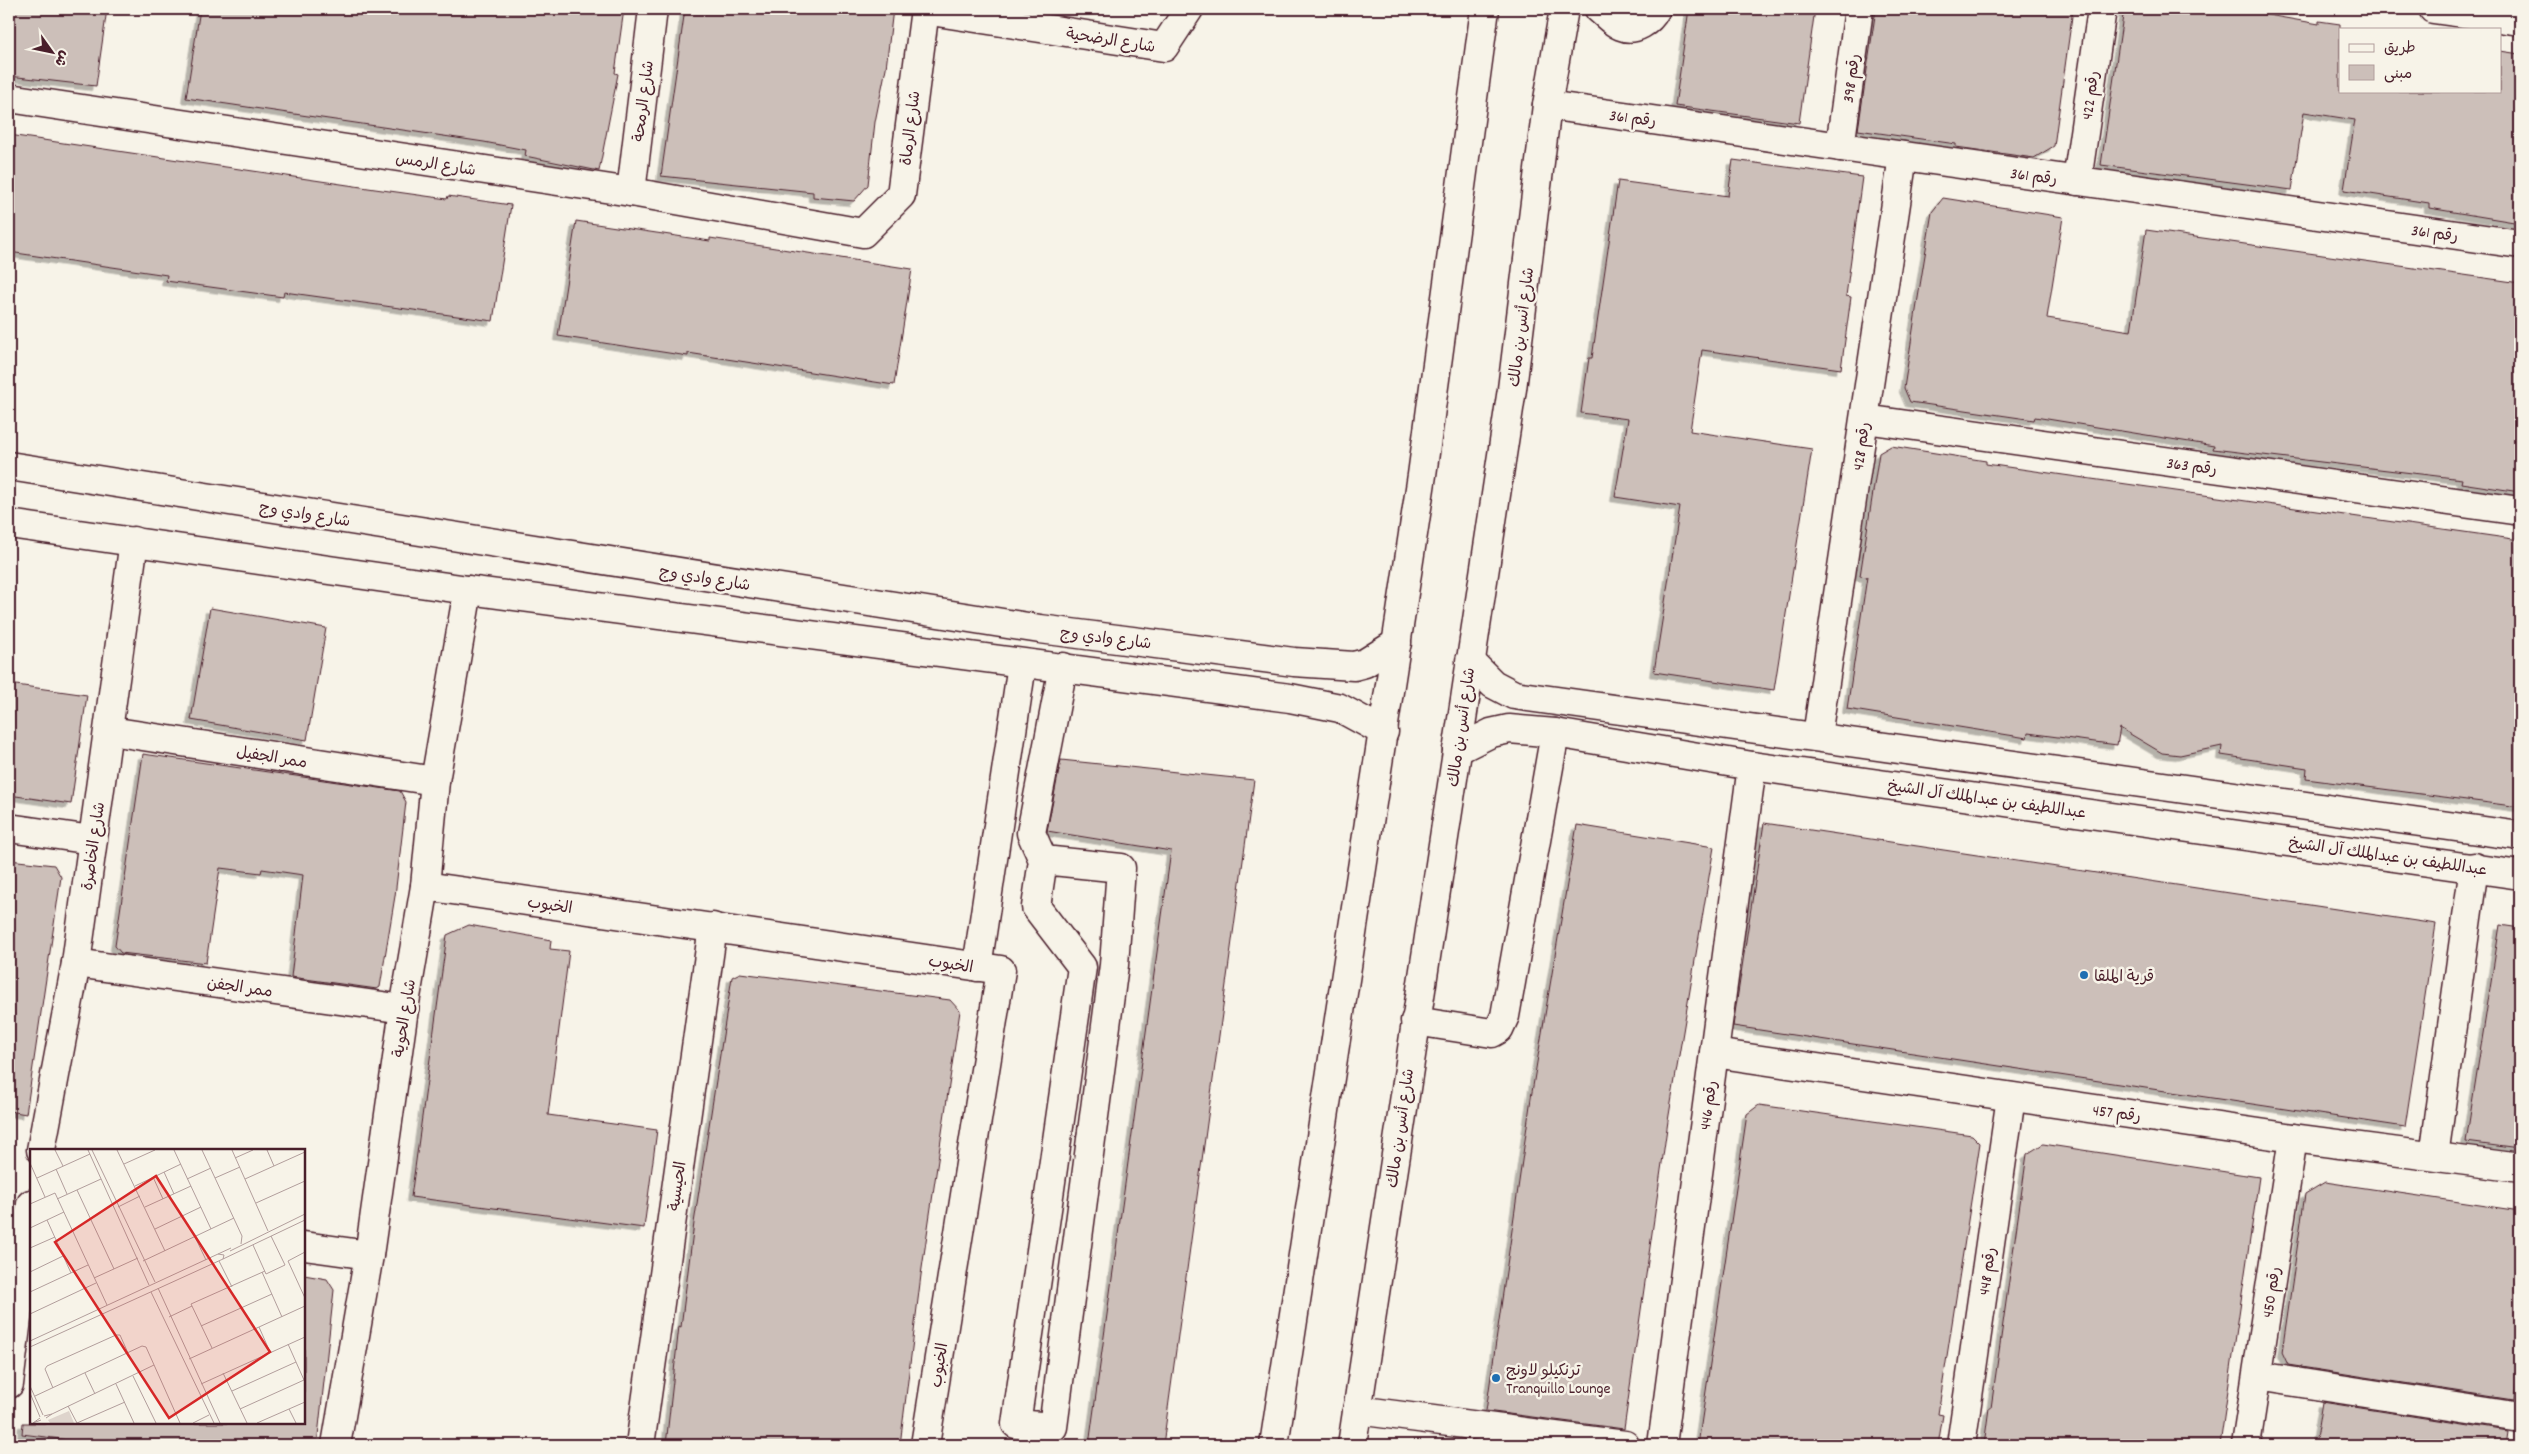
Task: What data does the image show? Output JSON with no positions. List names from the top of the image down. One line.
{"streets":{"street":["شارع الرضحية","رقم 398","رقم 422","شارع الرمحة","رقم 361","شارع الرماة","شارع الرمس","شارع أنس بن مالك","رقم 428","رقم 363","شارع وادي وج","ممر الجفيل","عبداللطيف بن عبدالملك آل الشيخ","شارع الخاصرة","الخبوب","ممر الجفن","شارع الحوية","رقم 446","رقم 457","الحيسية","رقم 448","رقم 450"]},"crossings":[["شارع الرضحية","شارع الرماة"],["رقم 398","رقم 361"],["رقم 422","رقم 361"],["شارع الرمحة","شارع الرمس"],["رقم 361","شارع أنس بن مالك"],["رقم 361","رقم 428"],["شارع الرماة","شارع الرمس"],["شارع أنس بن مالك","عبداللطيف بن عبدالملك آل الشيخ"],["رقم 428","رقم 363"],["ممر الجفيل","شارع الخاصرة"],["ممر الجفيل","شارع الحوية"],["عبداللطيف بن عبدالملك آل الشيخ","رقم 446"],["شارع الخاصرة","ممر الجفن"],["الخبوب","شارع الحوية"],["الخبوب","الحيسية"],["ممر الجفن","شارع الحوية"],["رقم 446","رقم 457"],["رقم 457","رقم 448"],["رقم 457","رقم 450"]],"places":["قرية الملقا","ترنكيلو لاونج Tranquillo Lounge"],"legend":["طريق","مبنى"],"north":"bottom right"}
